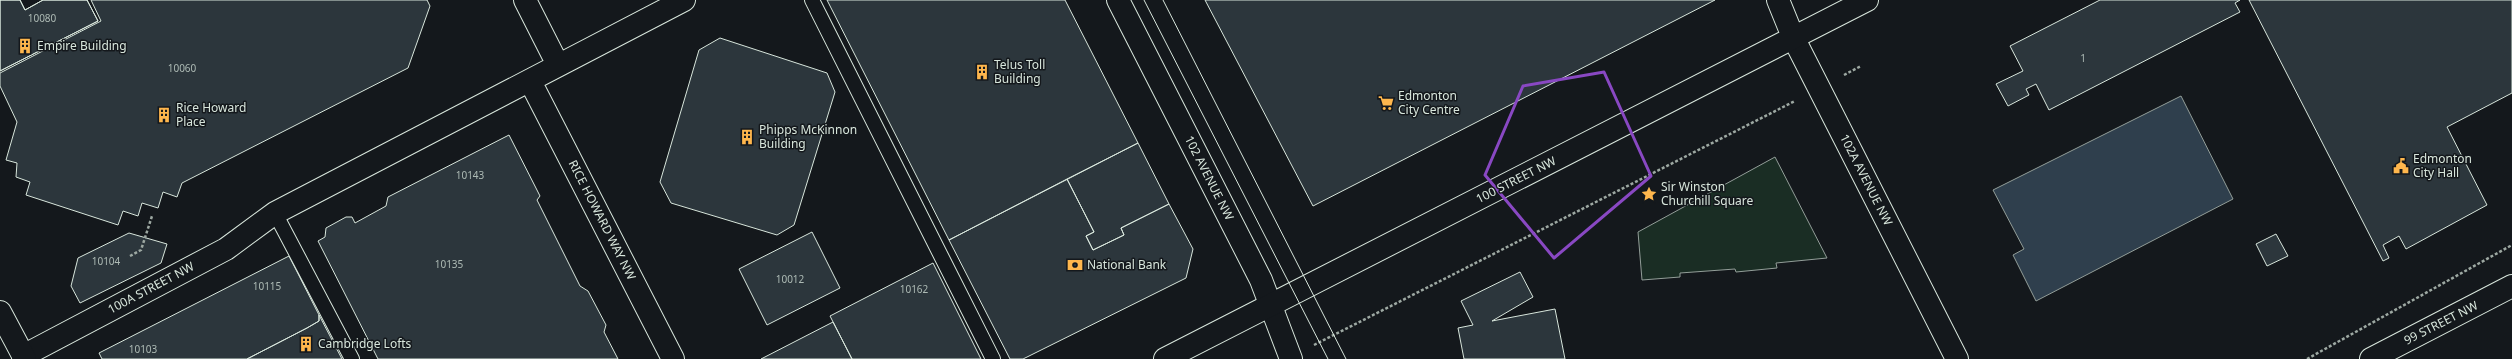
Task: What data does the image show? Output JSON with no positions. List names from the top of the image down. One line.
{"streets":{"street":["102 AVENUE NW","100 STREET NW","102A AVENUE NW","RICE HOWARD WAY NW","100A STREET NW","99 STREET NW"]},"crossings":[["102 AVENUE NW","100 STREET NW"],["100 STREET NW","102A AVENUE NW"]],"places":{"building":["Empire Building","Telus Toll Building","Rice Howard Place","Phipps McKinnon Building","Cambridge Lofts"],"supermarket":["Edmonton City Centre"],"public building":["Edmonton City Hall"],"place":["Sir Winston Churchill Square"],"bank":["National Bank"]},"house_numbers":["10080","1","10060","10143","10104","10135","10012","10115","10162","10103"]}
